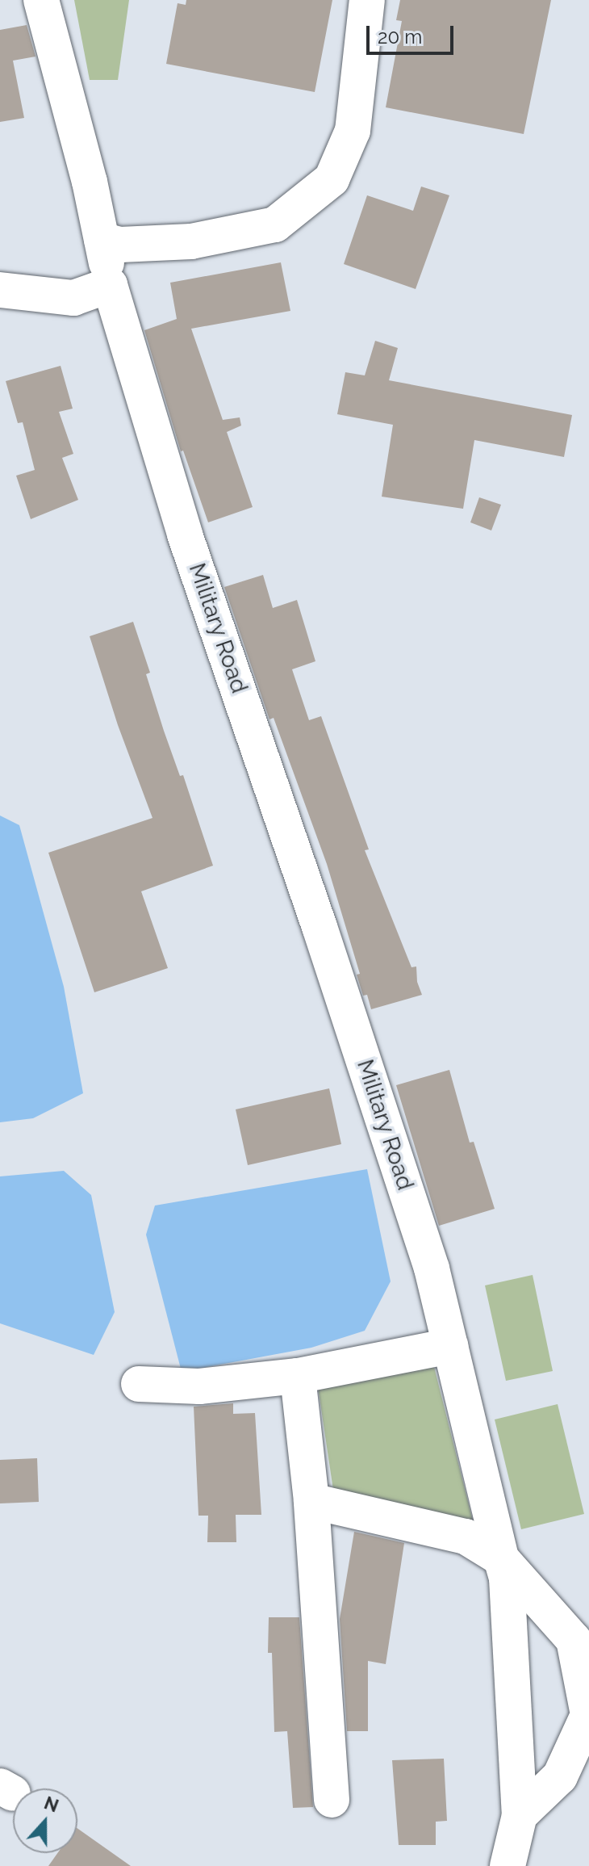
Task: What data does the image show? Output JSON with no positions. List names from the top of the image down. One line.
{"streets":{"street":["Military Road"]},"scale_bar":"20 m","north":"top"}
